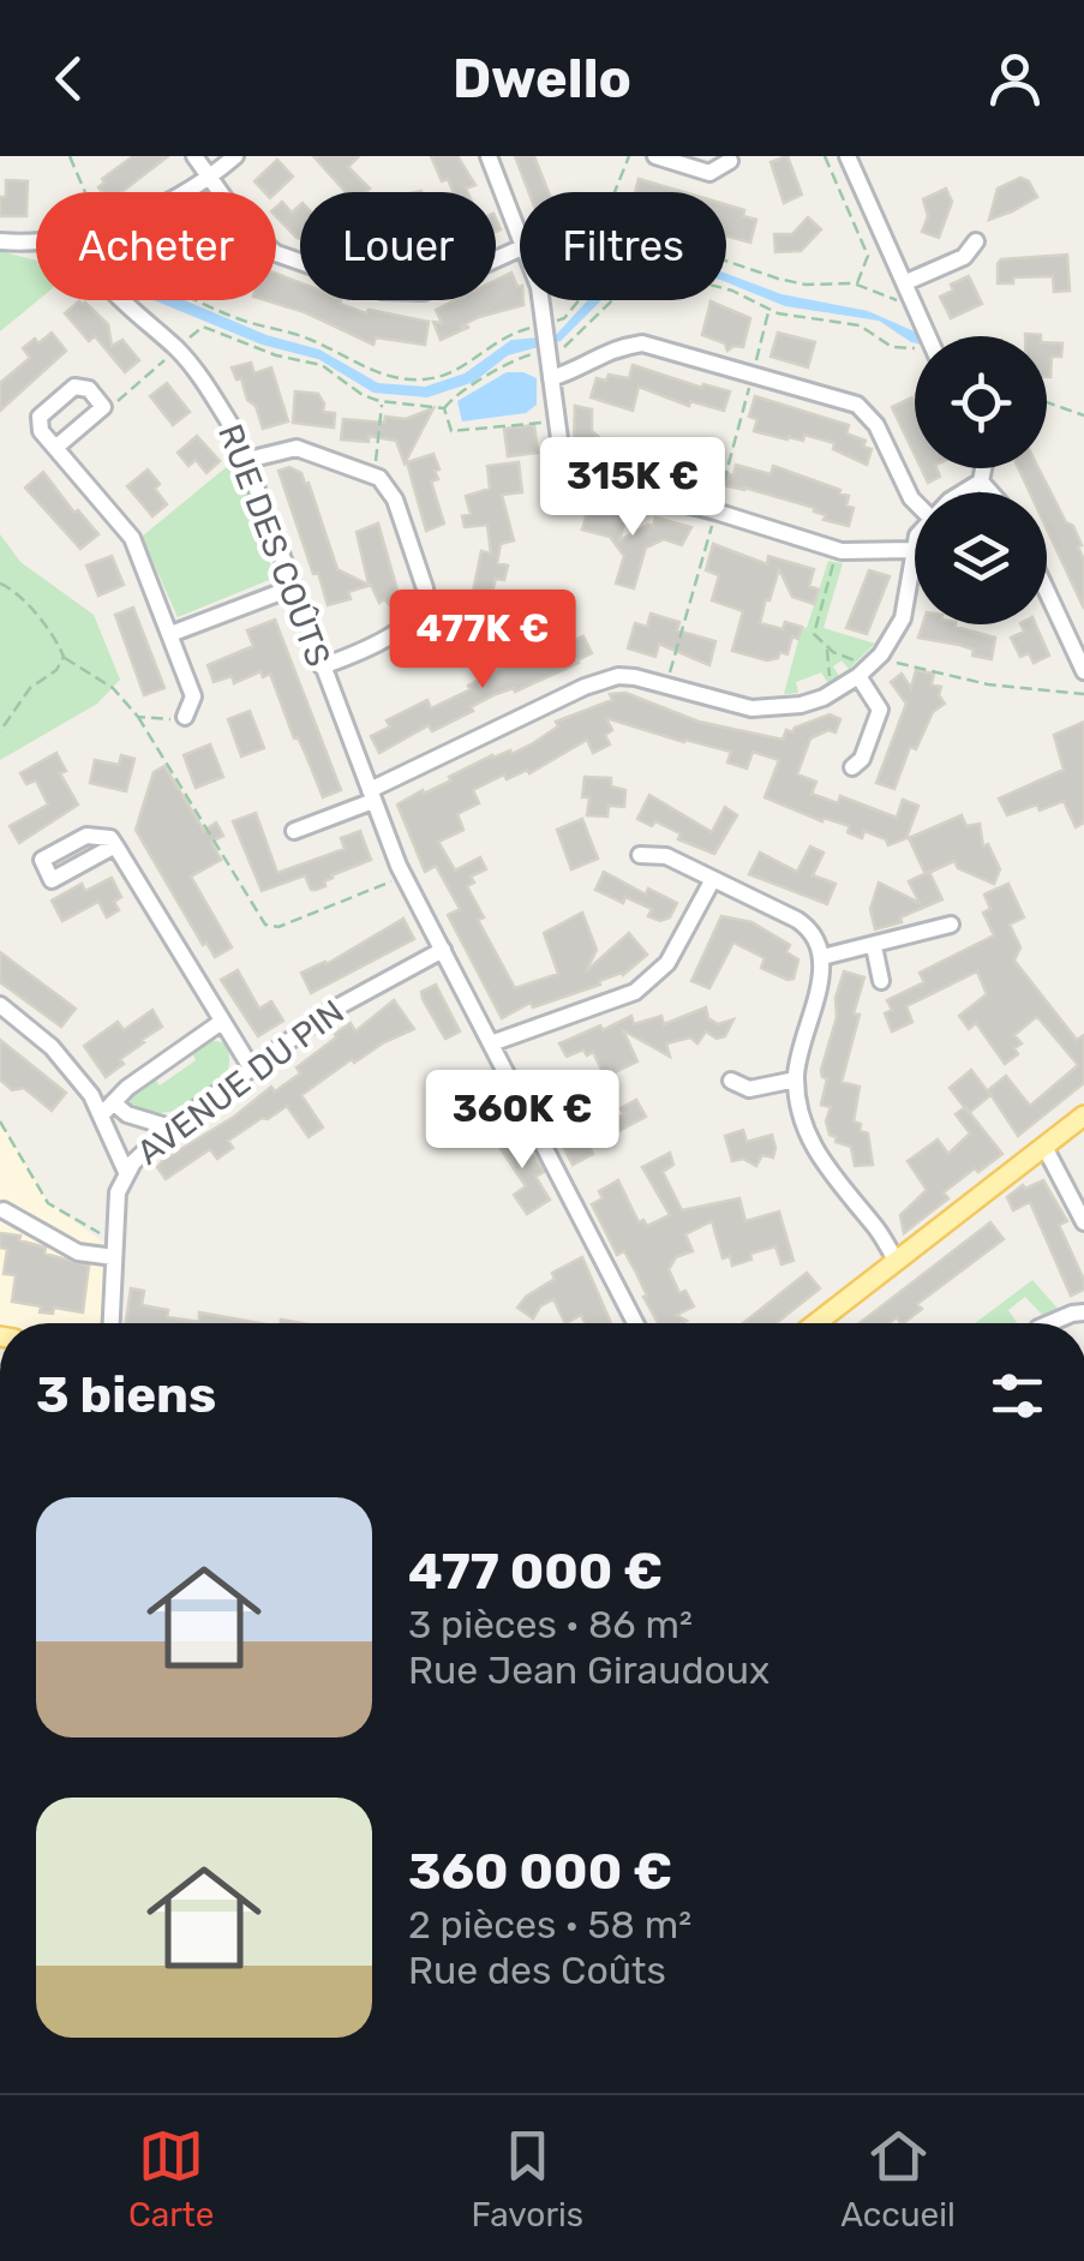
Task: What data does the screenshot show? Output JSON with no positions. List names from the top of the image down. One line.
{"streets":{"street":["RUE DES COÛTS","AVENUE DU PIN"]},"crossings":[["RUE DES COÛTS","AVENUE DU PIN"]],"page":{"header":"Dwello","chip":["Acheter","Louer","Filtres"],"price":["315K €","477K €","360K €"],"heading":"3 biens","list":[{"name":"477 000 €","note":"3 pièces · 86 m² · Rue Jean Giraudoux"},{"name":"360 000 €","note":"2 pièces · 58 m² · Rue des Coûts"}],"tabs":["Carte","Favoris","Accueil"]}}
